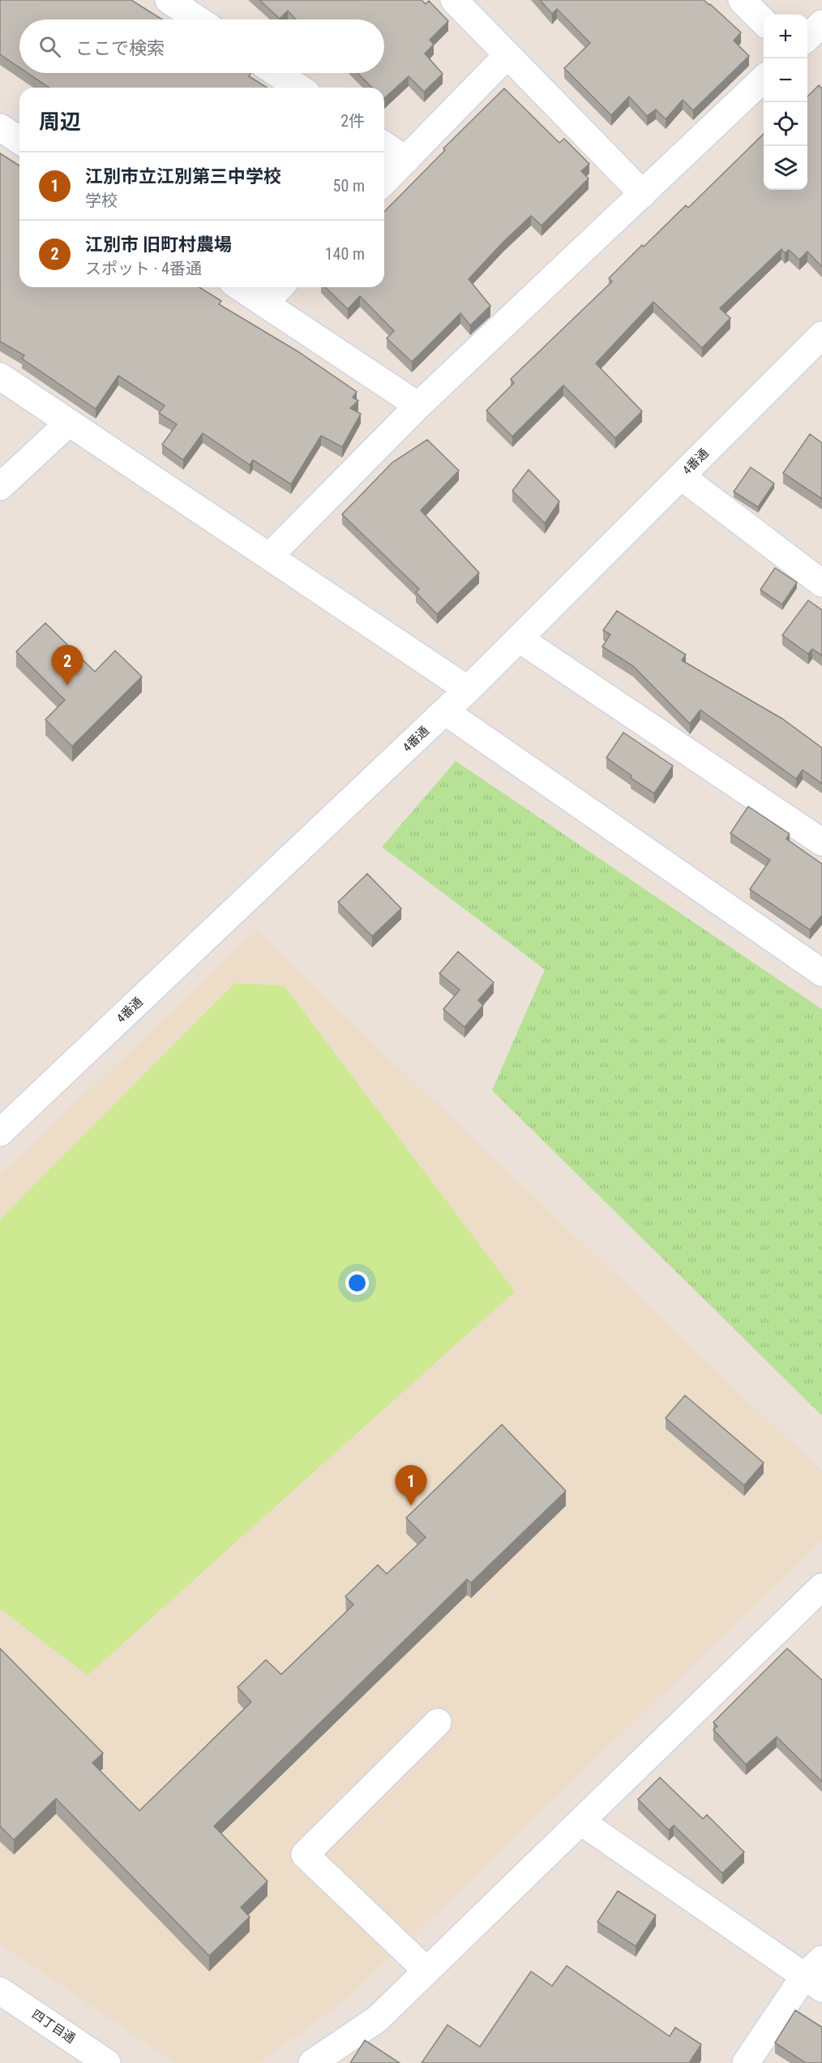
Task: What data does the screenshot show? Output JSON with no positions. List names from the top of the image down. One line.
{"streets":{"street":["4番通","四丁目通"]},"page":{"map_buttons":["+","−"],"search":"ここで検索","heading":["周辺","2件"],"list":[{"mark":"1","name":"江別市立江別第三中学校","note":"学校","value":"50 m"},{"mark":"2","name":"江別市 旧町村農場","note":"スポット · 4番通","value":"140 m"}],"pins":["2","1"]}}
